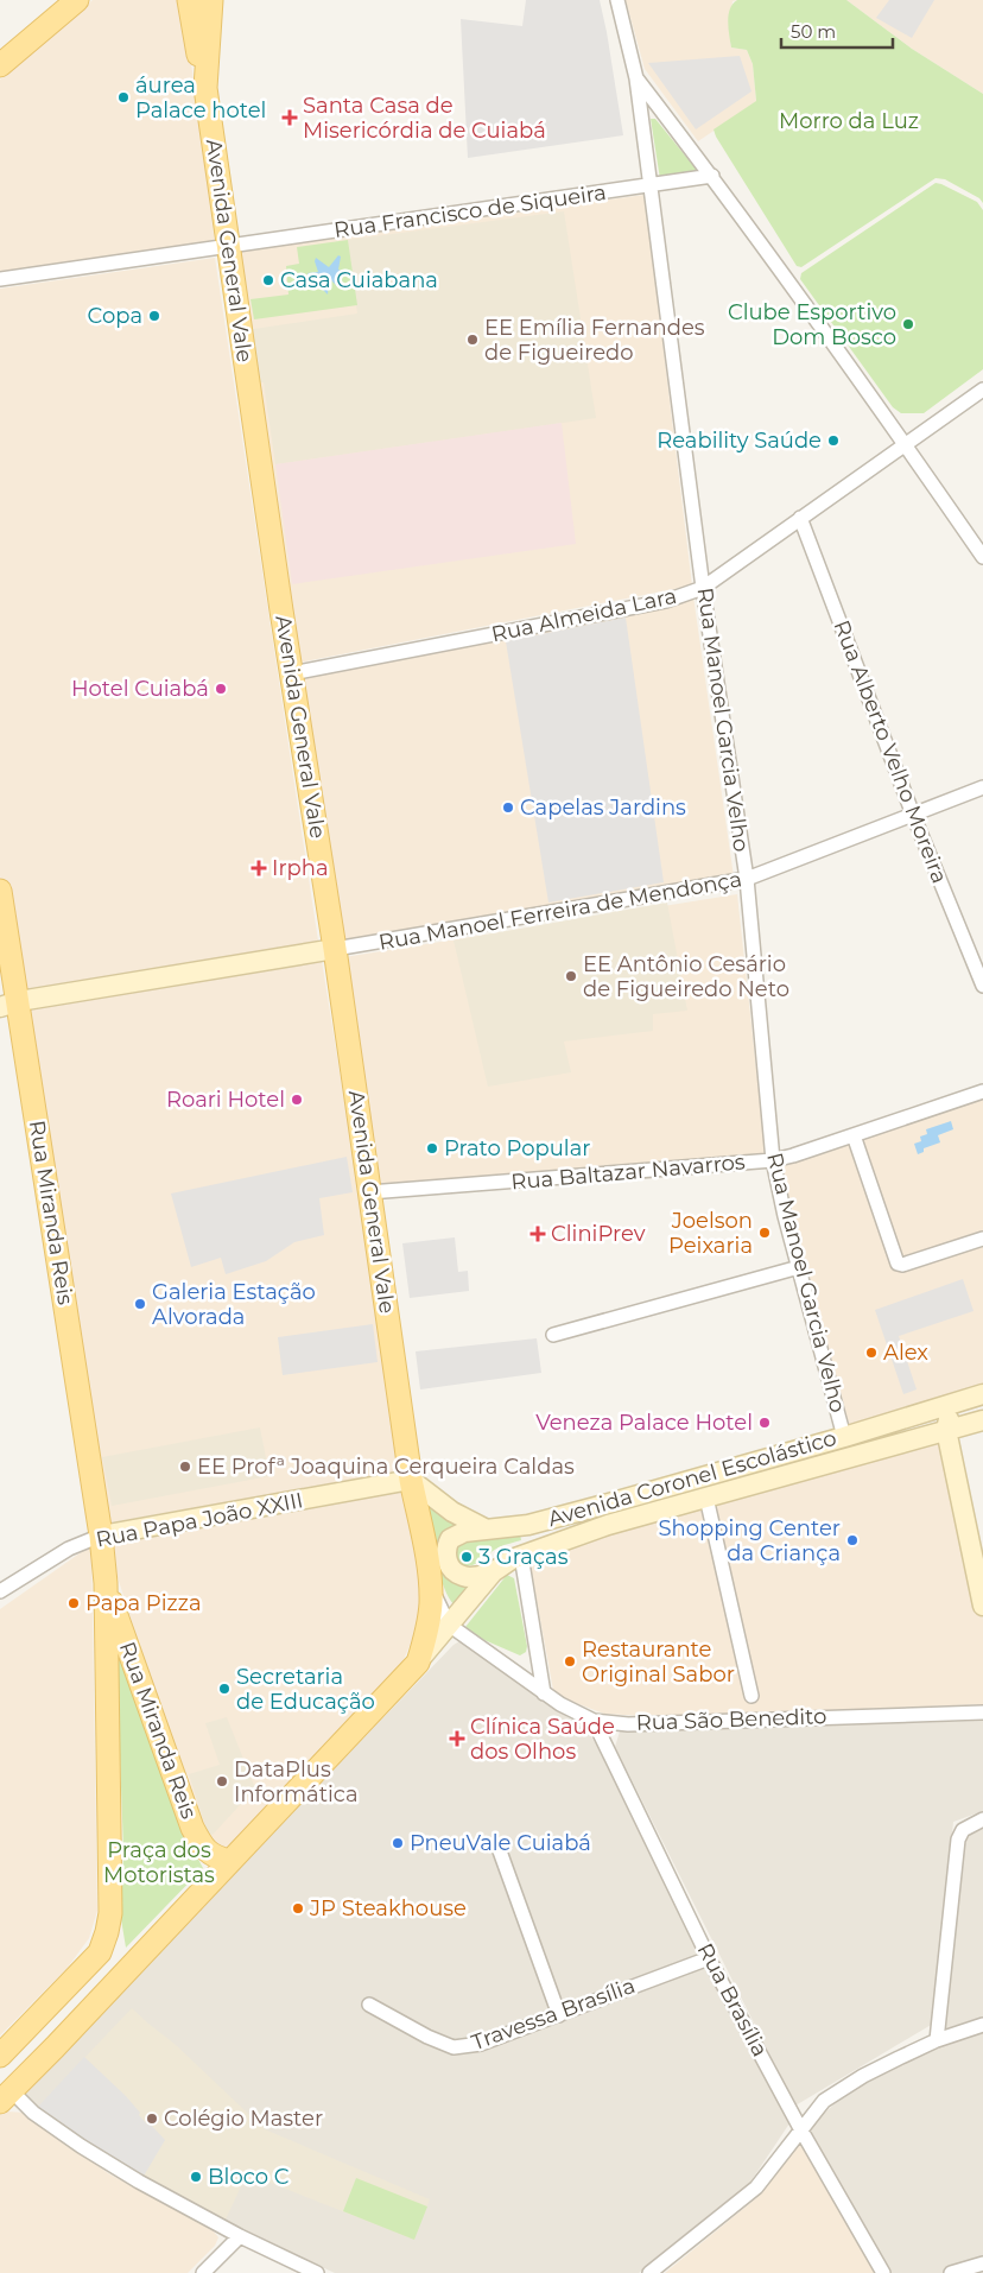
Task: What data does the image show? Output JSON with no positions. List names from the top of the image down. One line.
{"streets":{"main road":["Avenida General Vale","Rua Miranda Reis","Avenida Coronel Escolástico","Rua Papa João XXIII"],"street":["Rua Francisco de Siqueira","Rua Almeida Lara","Rua Manoel Garcia Velho","Rua Alberto Velho Moreira","Rua Manoel Ferreira de Mendonça","Rua Baltazar Navarros","Rua São Benedito","Rua Brasília","Travessa Brasília"]},"crossings":[["Rua Francisco de Siqueira","Avenida General Vale"],["Rua Francisco de Siqueira","Rua Manoel Garcia Velho"],["Avenida General Vale","Rua Almeida Lara"],["Avenida General Vale","Rua Manoel Ferreira de Mendonça"],["Avenida General Vale","Rua Baltazar Navarros"],["Avenida General Vale","Avenida Coronel Escolástico"],["Avenida General Vale","Rua Papa João XXIII"],["Avenida General Vale","Rua São Benedito"],["Rua Almeida Lara","Rua Manoel Garcia Velho"],["Rua Almeida Lara","Rua Alberto Velho Moreira"],["Rua Manoel Garcia Velho","Rua Manoel Ferreira de Mendonça"],["Rua Manoel Garcia Velho","Rua Baltazar Navarros"],["Rua Manoel Garcia Velho","Avenida Coronel Escolástico"],["Rua Alberto Velho Moreira","Rua Manoel Ferreira de Mendonça"],["Rua Miranda Reis","Rua Papa João XXIII"],["Avenida Coronel Escolástico","Rua São Benedito"],["Rua São Benedito","Rua Brasília"],["Rua Brasília","Travessa Brasília"]],"parks":["Morro da Luz","Praça dos Motoristas"],"places":{"other":["áurea Palace hotel","Casa Cuiabana","Copa","Clube Esportivo Dom Bosco","EE Emília Fernandes de Figueiredo","Reability Saúde","Hotel Cuiabá","Capelas Jardins","EE Antônio Cesário de Figueiredo Neto","Roari Hotel","Prato Popular","Joelson Peixaria","Galeria Estação Alvorada","Alex","Veneza Palace Hotel","EE Profª Joaquina Cerqueira Caldas","Shopping Center da Criança","3 Graças","Papa Pizza","Restaurante Original Sabor","Secretaria de Educação","DataPlus Informática","PneuVale Cuiabá","JP Steakhouse","Colégio Master","Bloco C"],"health":["Santa Casa de Misericórdia de Cuiabá","Irpha","CliniPrev","Clínica Saúde dos Olhos"]},"scale_bar":"50 m"}
